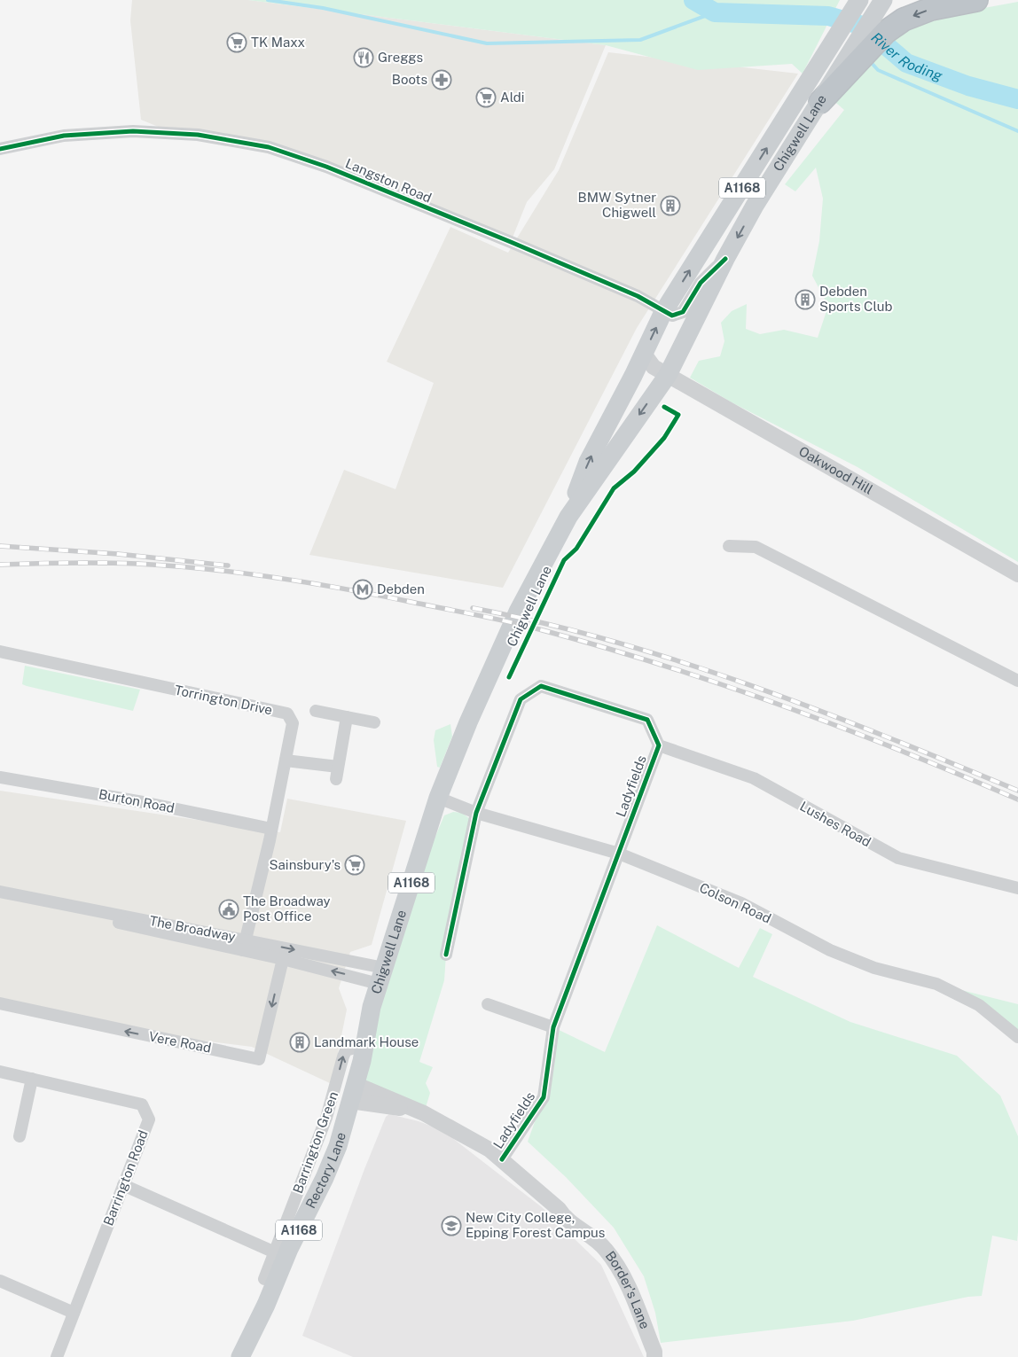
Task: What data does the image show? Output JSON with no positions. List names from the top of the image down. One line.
{"streets":{"main road":["Chigwell Lane","A1168","Rectory Lane"],"street":["Langston Road","Oakwood Hill","Torrington Drive","Ladyfields","Burton Road","Lushes Road","Colson Road","The Broadway","Vere Road","Barrington Green","Barrington Road","Border's Lane"]},"crossings":[["Chigwell Lane","Langston Road"],["Chigwell Lane","Oakwood Hill"],["Chigwell Lane","Colson Road"],["Chigwell Lane","The Broadway"],["Chigwell Lane","Barrington Green"],["Chigwell Lane","Rectory Lane"],["Chigwell Lane","Border's Lane"],["Torrington Drive","Burton Road"],["Torrington Drive","The Broadway"],["Ladyfields","Lushes Road"],["Ladyfields","Colson Road"],["Ladyfields","Border's Lane"],["The Broadway","Vere Road"],["Barrington Green","Rectory Lane"],["Barrington Green","Border's Lane"],["Rectory Lane","Border's Lane"]],"water":["River Roding"],"places":{"supermarket":["TK Maxx","Aldi","Sainsbury's"],"restaurant":["Greggs"],"pharmacy":["Boots"],"building":["BMW Sytner Chigwell","Debden Sports Club","Landmark House"],"metro station":["Debden"],"public building":["The Broadway Post Office"],"school or university":["New City College, Epping Forest Campus"]}}
